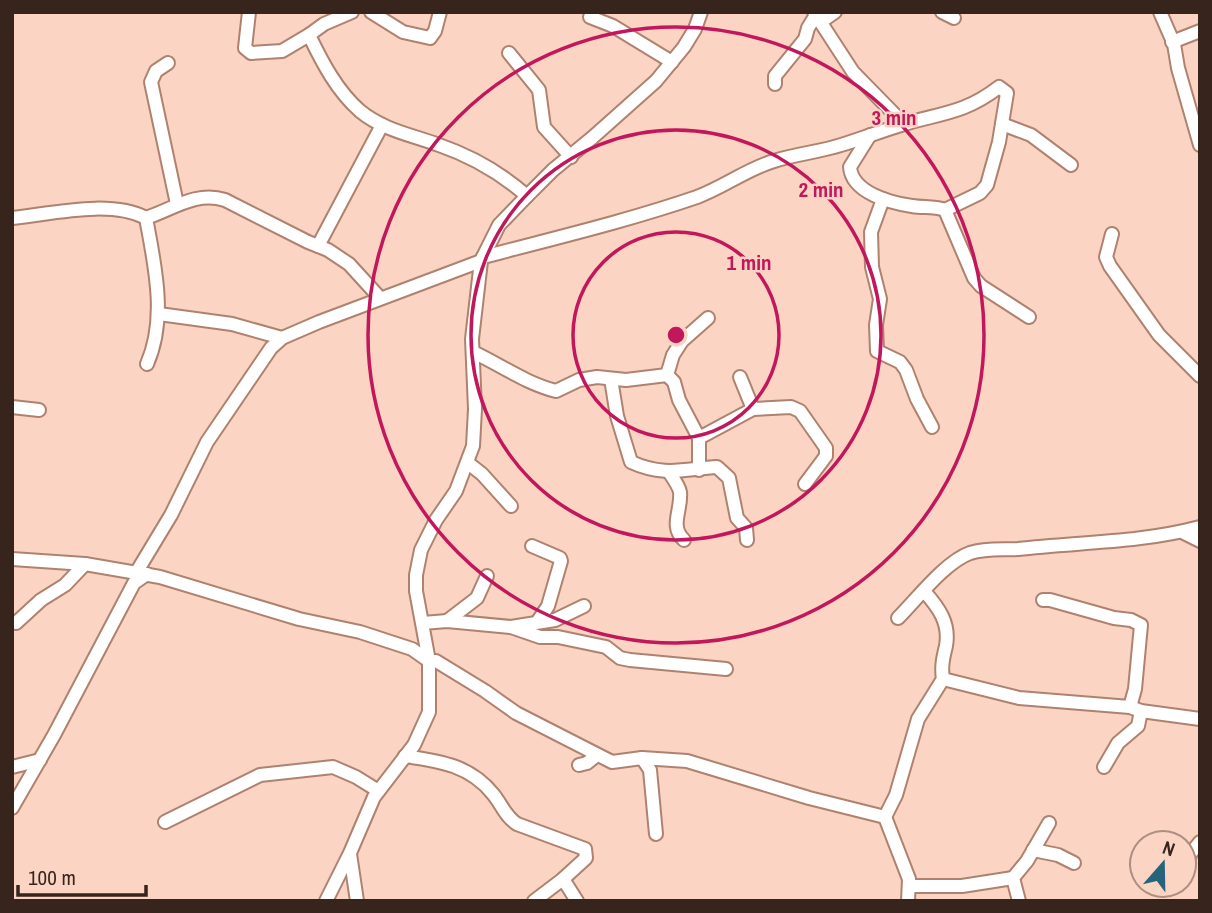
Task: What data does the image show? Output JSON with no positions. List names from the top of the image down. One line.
{"scale_bar":"100 m","north":"top","rings":["3 min","2 min","1 min"]}
